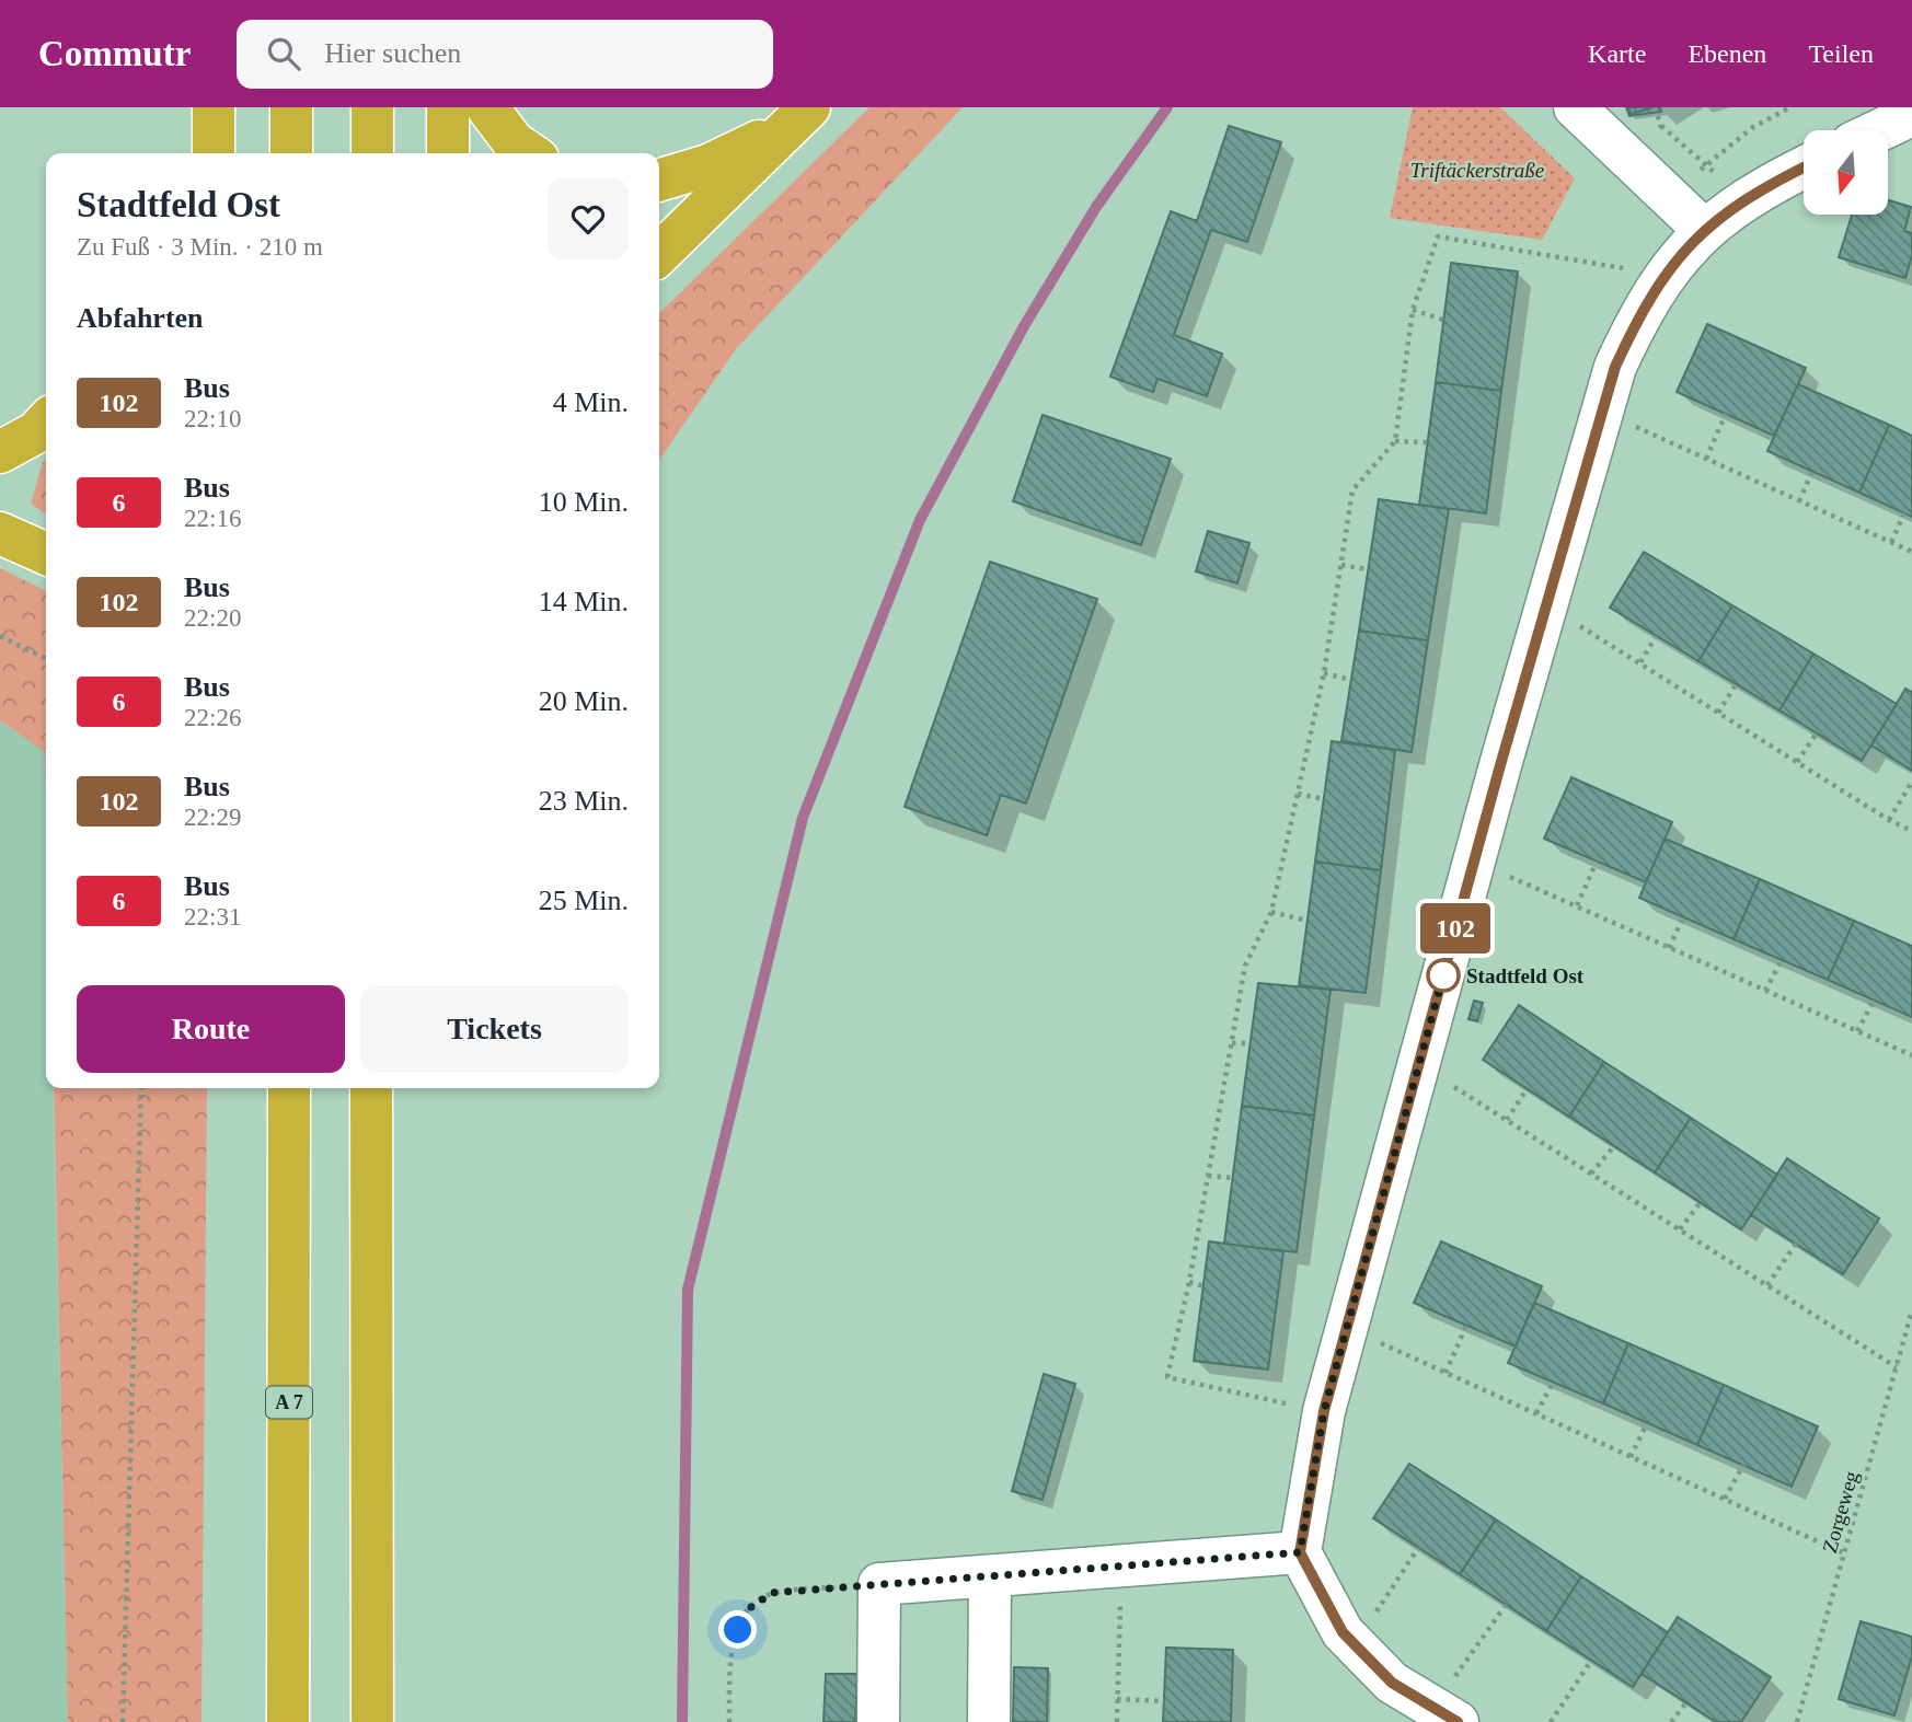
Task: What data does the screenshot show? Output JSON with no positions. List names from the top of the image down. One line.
{"streets":{"highway":["A 7"],"path":["Zorgeweg"]},"parks":["Triftäckerstraße"],"places":["Stadtfeld Ost"],"lines":["bus line 102"],"north":"bottom","page":{"header":"Commutr","search":"Hier suchen","nav":["Karte","Ebenen","Teilen"],"on_map":"102","heading":[["Stadtfeld Ost","Zu Fuß · 3 Min. · 210 m"],"Abfahrten"],"list":[{"mark":"102","name":"Bus","note":"22:10","value":"4 Min."},{"mark":"6","name":"Bus","note":"22:16","value":"10 Min."},{"mark":"102","name":"Bus","note":"22:20","value":"14 Min."},{"mark":"6","name":"Bus","note":"22:26","value":"20 Min."},{"mark":"102","name":"Bus","note":"22:29","value":"23 Min."},{"mark":"6","name":"Bus","note":"22:31","value":"25 Min."}],"buttons":["Route","Tickets"]}}
